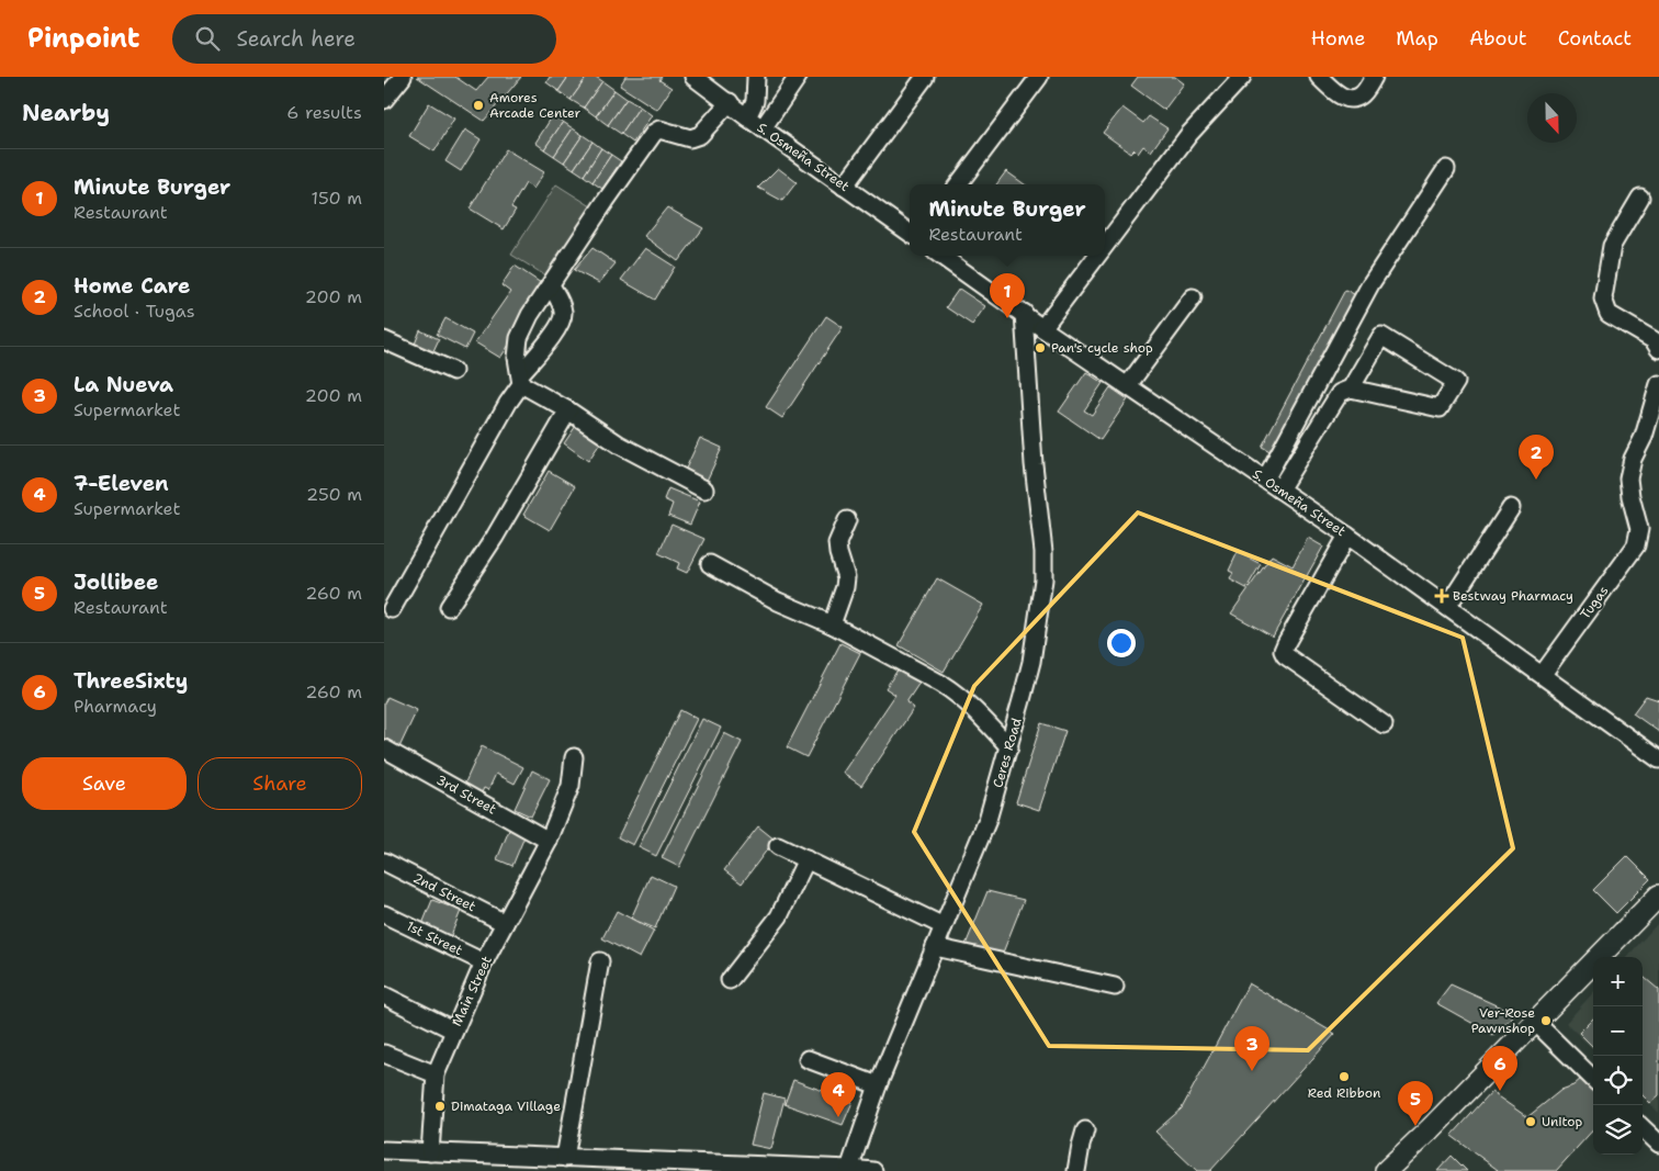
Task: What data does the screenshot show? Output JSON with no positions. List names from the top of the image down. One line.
{"streets":{"street":["S. Osmeña Street","Tugas","Ceres Road","3rd Street","2nd Street","1st Street","Main Street"]},"crossings":[["S. Osmeña Street","Tugas"],["S. Osmeña Street","Ceres Road"],["3rd Street","Main Street"],["2nd Street","Main Street"],["1st Street","Main Street"]],"places":{"other":["Amores Arcade Center","Pan's cycle shop","Ver-Rose Pawnshop","Red Ribbon","Dimataga Village","Unitop"],"health":["Bestway Pharmacy"]},"north":"bottom","page":{"header":"Pinpoint","search":"Search here","nav":["Home","Map","About","Contact"],"heading":["Nearby","6 results"],"list":[{"mark":"1","name":"Minute Burger","note":"Restaurant","value":"150 m"},{"mark":"2","name":"Home Care","note":"School · Tugas","value":"200 m"},{"mark":"3","name":"La Nueva","note":"Supermarket","value":"200 m"},{"mark":"4","name":"7-Eleven","note":"Supermarket","value":"250 m"},{"mark":"5","name":"Jollibee","note":"Restaurant","value":"260 m"},{"mark":"6","name":"ThreeSixty","note":"Pharmacy","value":"260 m"}],"popup":["Minute Burger","Restaurant"],"pins":["1","2","3","6","4","5"],"buttons":["Save","Share"],"map_buttons":["+","−"]}}
